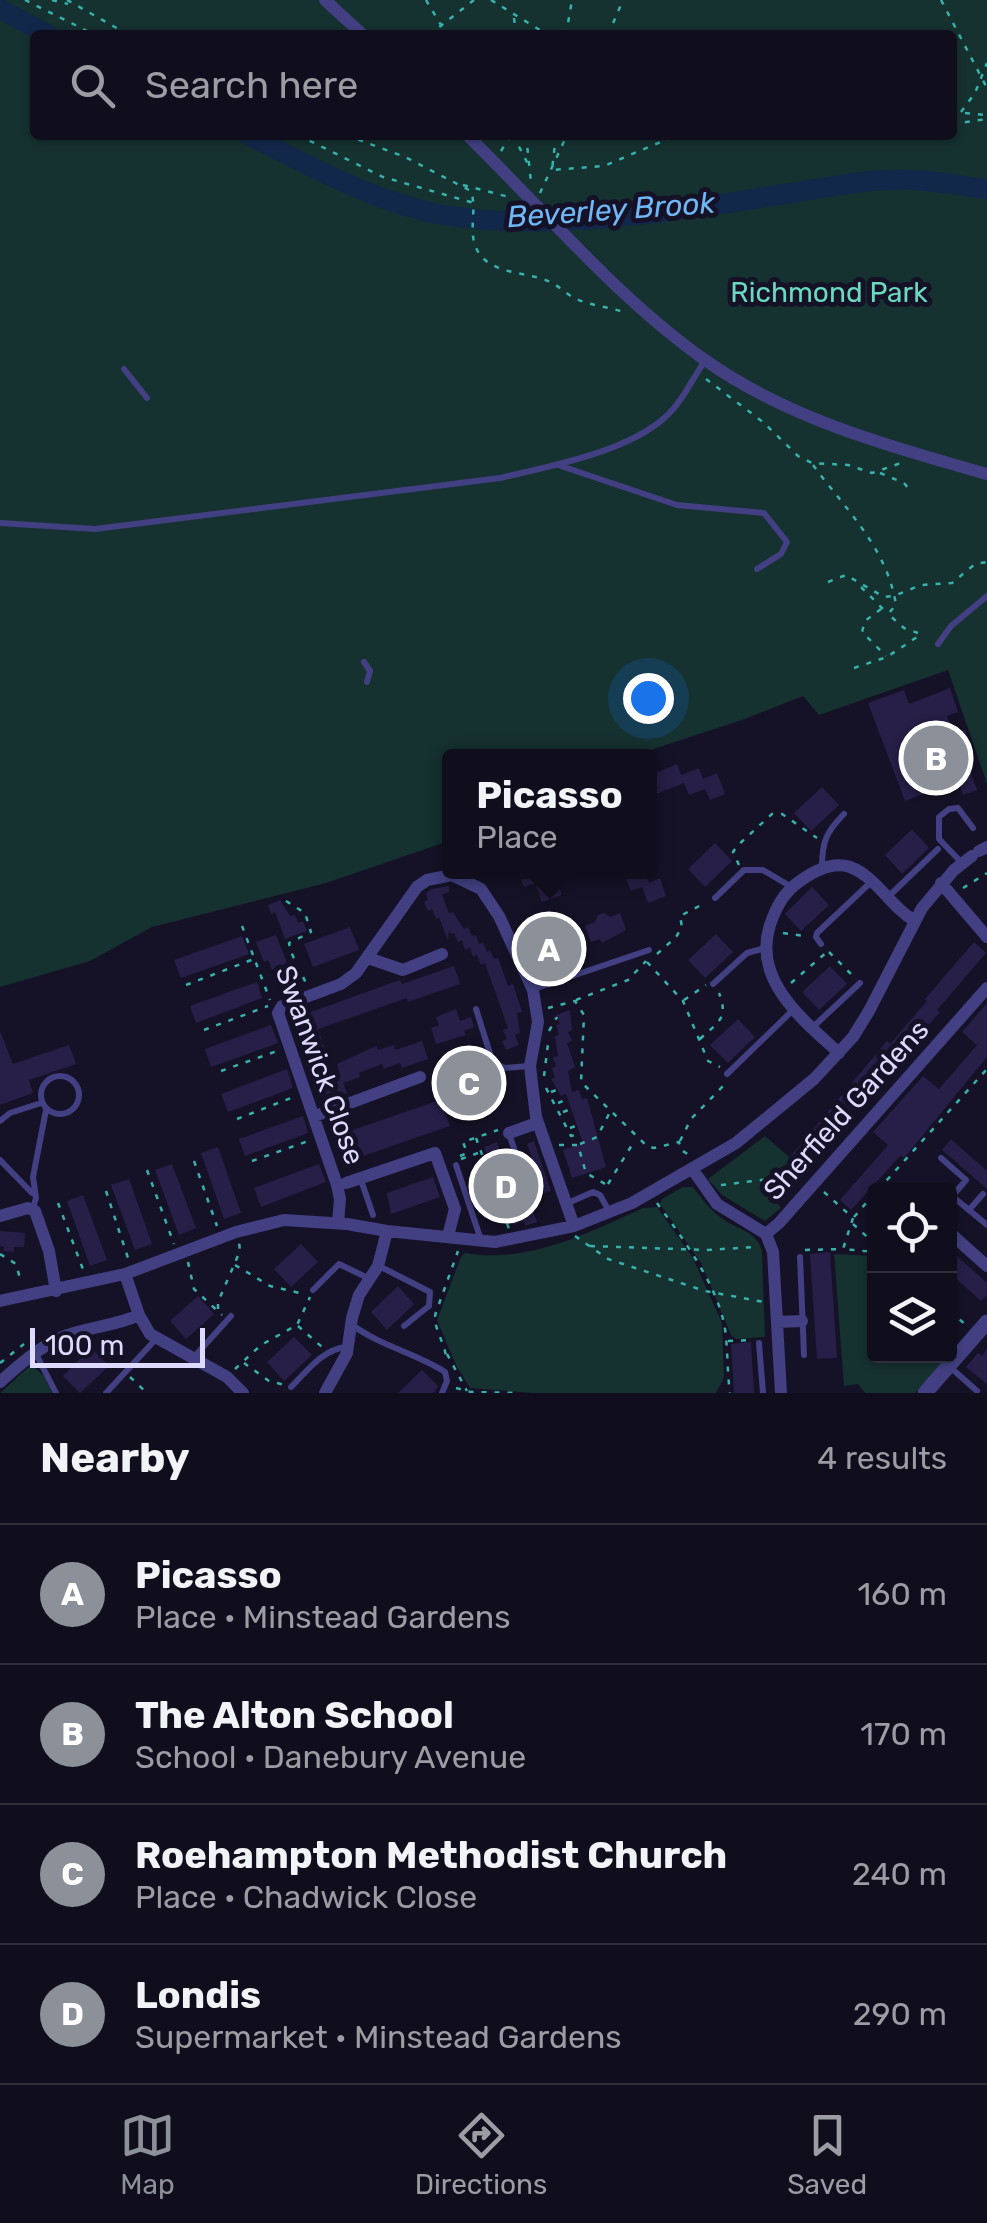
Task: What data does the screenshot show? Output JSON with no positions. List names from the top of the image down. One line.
{"streets":{"street":["Swanwick Close","Sherfield Gardens"]},"water":["Beverley Brook"],"parks":["Richmond Park"],"scale_bar":"100 m","page":{"search":"Search here","pins":["B","A","C","D"],"popup":["Picasso","Place"],"scale":"100 m","heading":["Nearby","4 results"],"list":[{"mark":"A","name":"Picasso","note":"Place · Minstead Gardens","value":"160 m"},{"mark":"B","name":"The Alton School","note":"School · Danebury Avenue","value":"170 m"},{"mark":"C","name":"Roehampton Methodist Church","note":"Place · Chadwick Close","value":"240 m"},{"mark":"D","name":"Londis","note":"Supermarket · Minstead Gardens","value":"290 m"}],"nav":["Map","Directions","Saved"]}}
